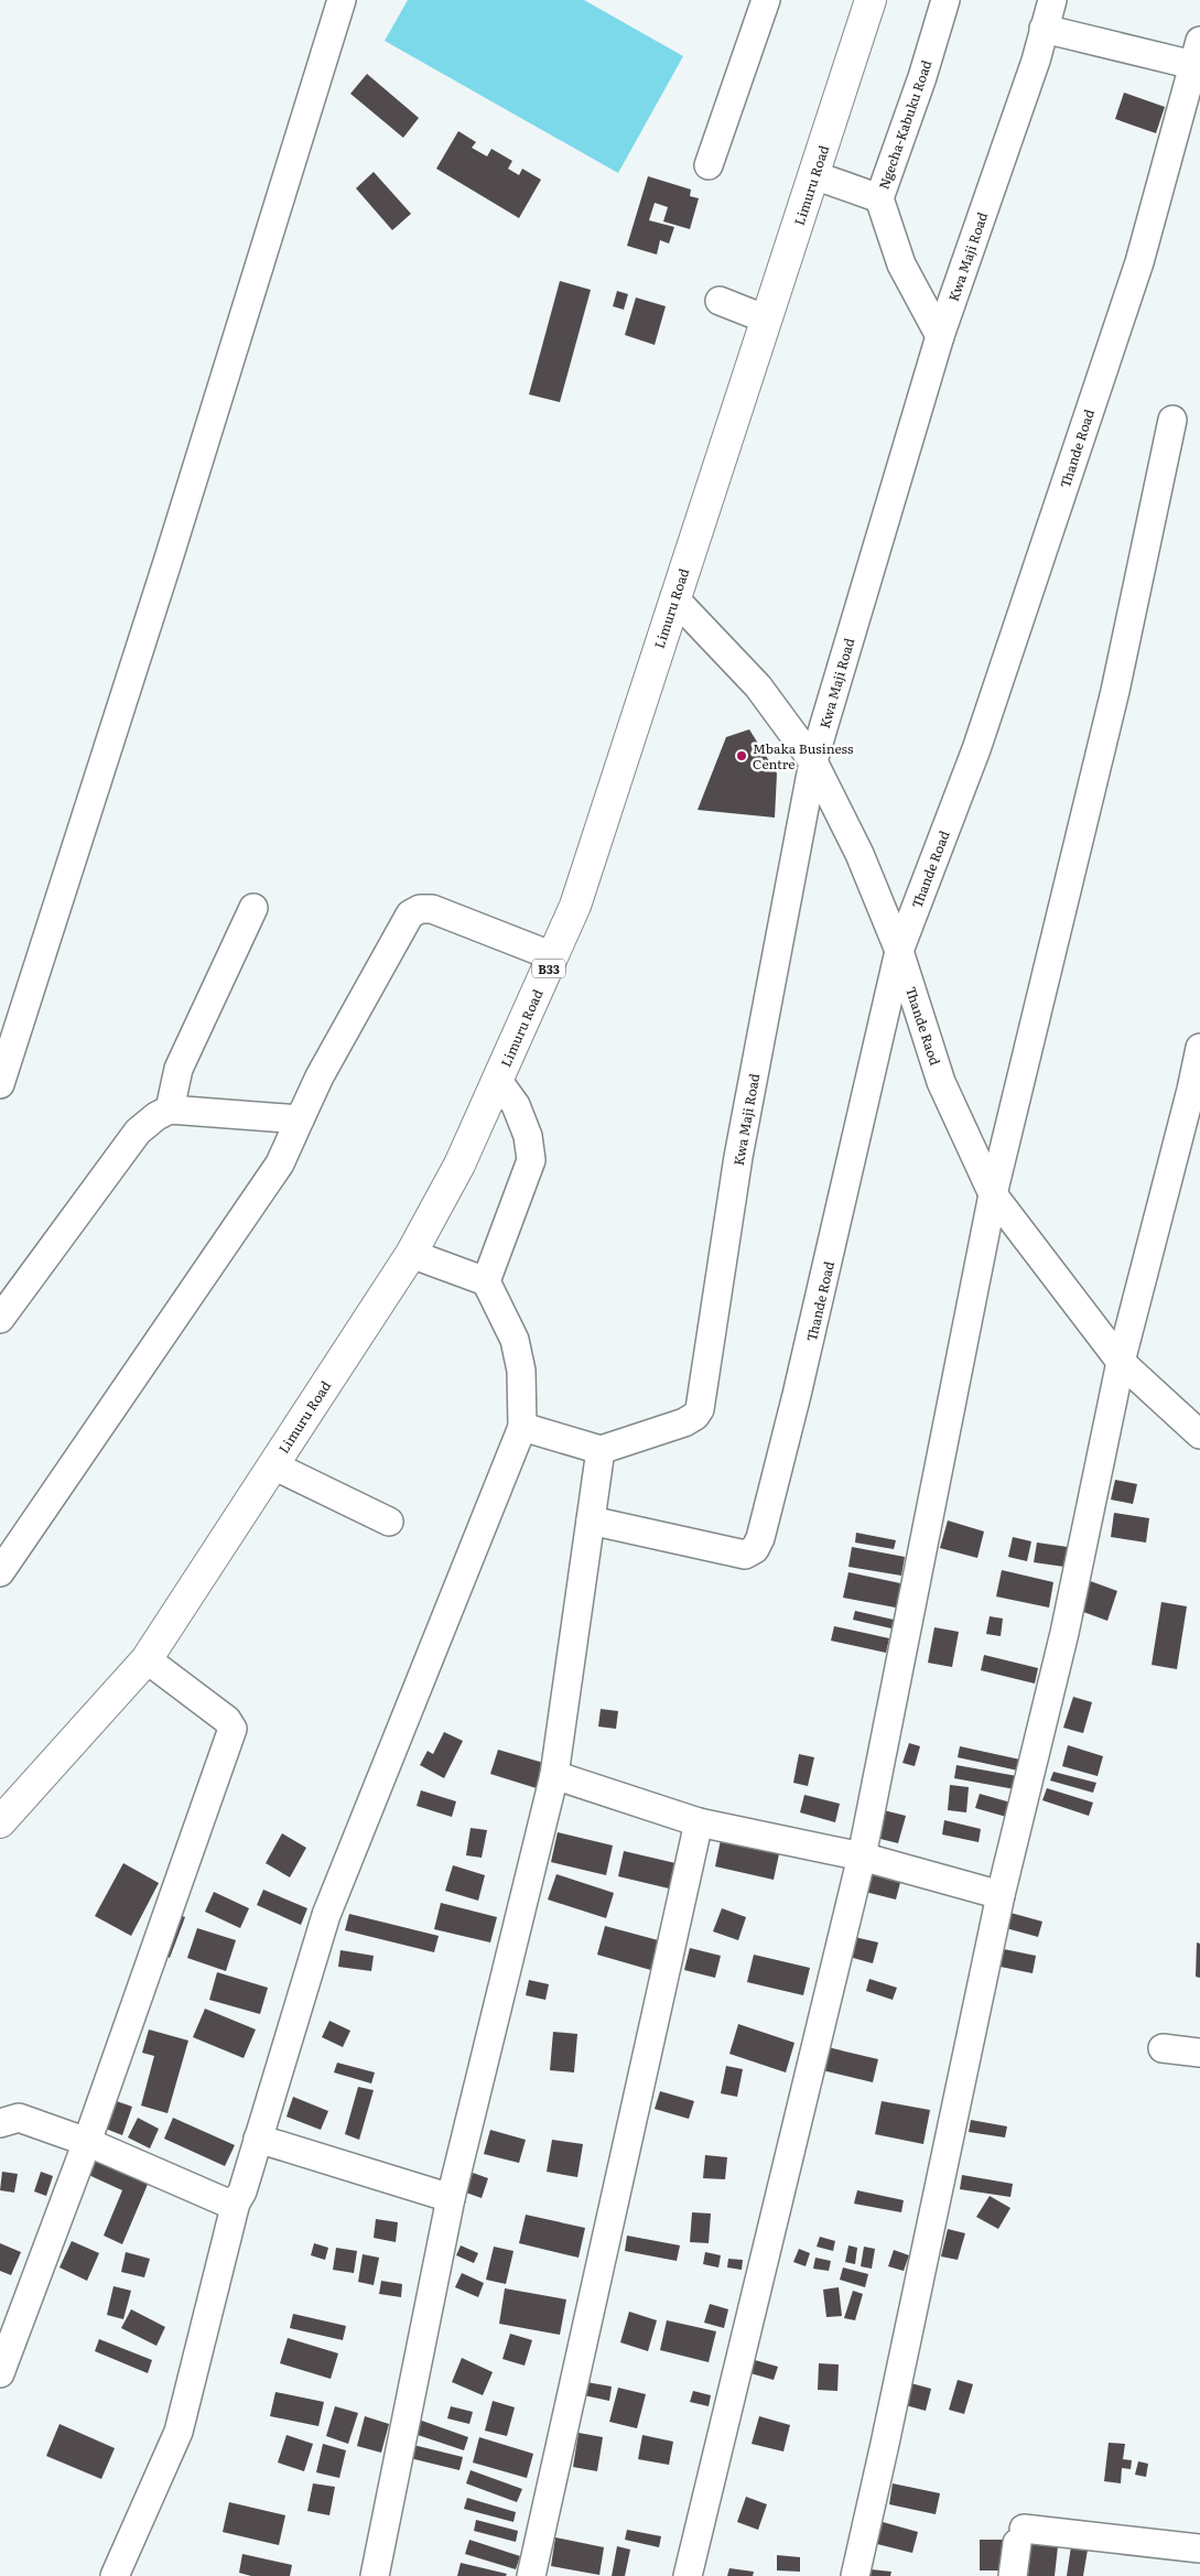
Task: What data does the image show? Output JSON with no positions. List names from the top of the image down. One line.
{"streets":{"highway":["Limuru Road","B33"],"street":["Ngecha-Kabuku Road","Kwa Maji Road","Thande Road","Thande Raod"]},"crossings":[["Ngecha-Kabuku Road","Kwa Maji Road"],["Limuru Road","Thande Raod"],["Kwa Maji Road","Thande Raod"],["Thande Road","Thande Raod"]],"places":["Mbaka Business Centre"]}
